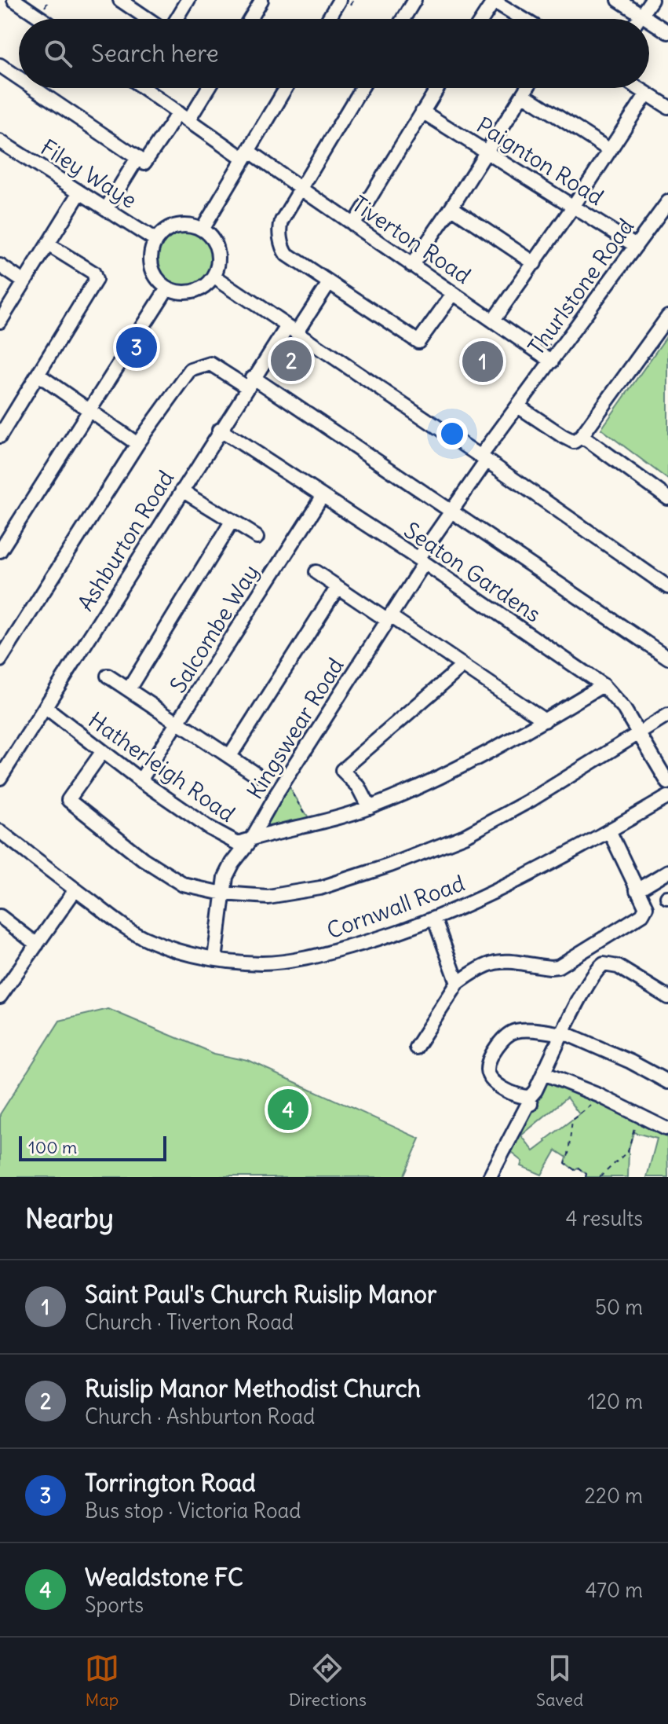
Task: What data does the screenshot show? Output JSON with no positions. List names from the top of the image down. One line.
{"streets":{"street":["Paignton Road","Filey Waye","Tiverton Road","Thurlstone Road","Ashburton Road","Seaton Gardens","Salcombe Way","Kingswear Road","Hatherleigh Road","Cornwall Road"]},"crossings":[["Paignton Road","Thurlstone Road"],["Tiverton Road","Thurlstone Road"],["Thurlstone Road","Kingswear Road"],["Ashburton Road","Seaton Gardens"],["Ashburton Road","Hatherleigh Road"],["Seaton Gardens","Salcombe Way"],["Seaton Gardens","Kingswear Road"],["Seaton Gardens","Hatherleigh Road"],["Salcombe Way","Hatherleigh Road"],["Kingswear Road","Hatherleigh Road"],["Kingswear Road","Cornwall Road"]],"scale_bar":"100 m","page":{"search":"Search here","pins":["3","2","1","4"],"scale":"100 m","heading":["Nearby","4 results"],"list":[{"mark":"1","name":"Saint Paul's Church Ruislip Manor","note":"Church · Tiverton Road","value":"50 m"},{"mark":"2","name":"Ruislip Manor Methodist Church","note":"Church · Ashburton Road","value":"120 m"},{"mark":"3","name":"Torrington Road","note":"Bus stop · Victoria Road","value":"220 m"},{"mark":"4","name":"Wealdstone FC","note":"Sports","value":"470 m"}],"nav":["Map","Directions","Saved"]}}
